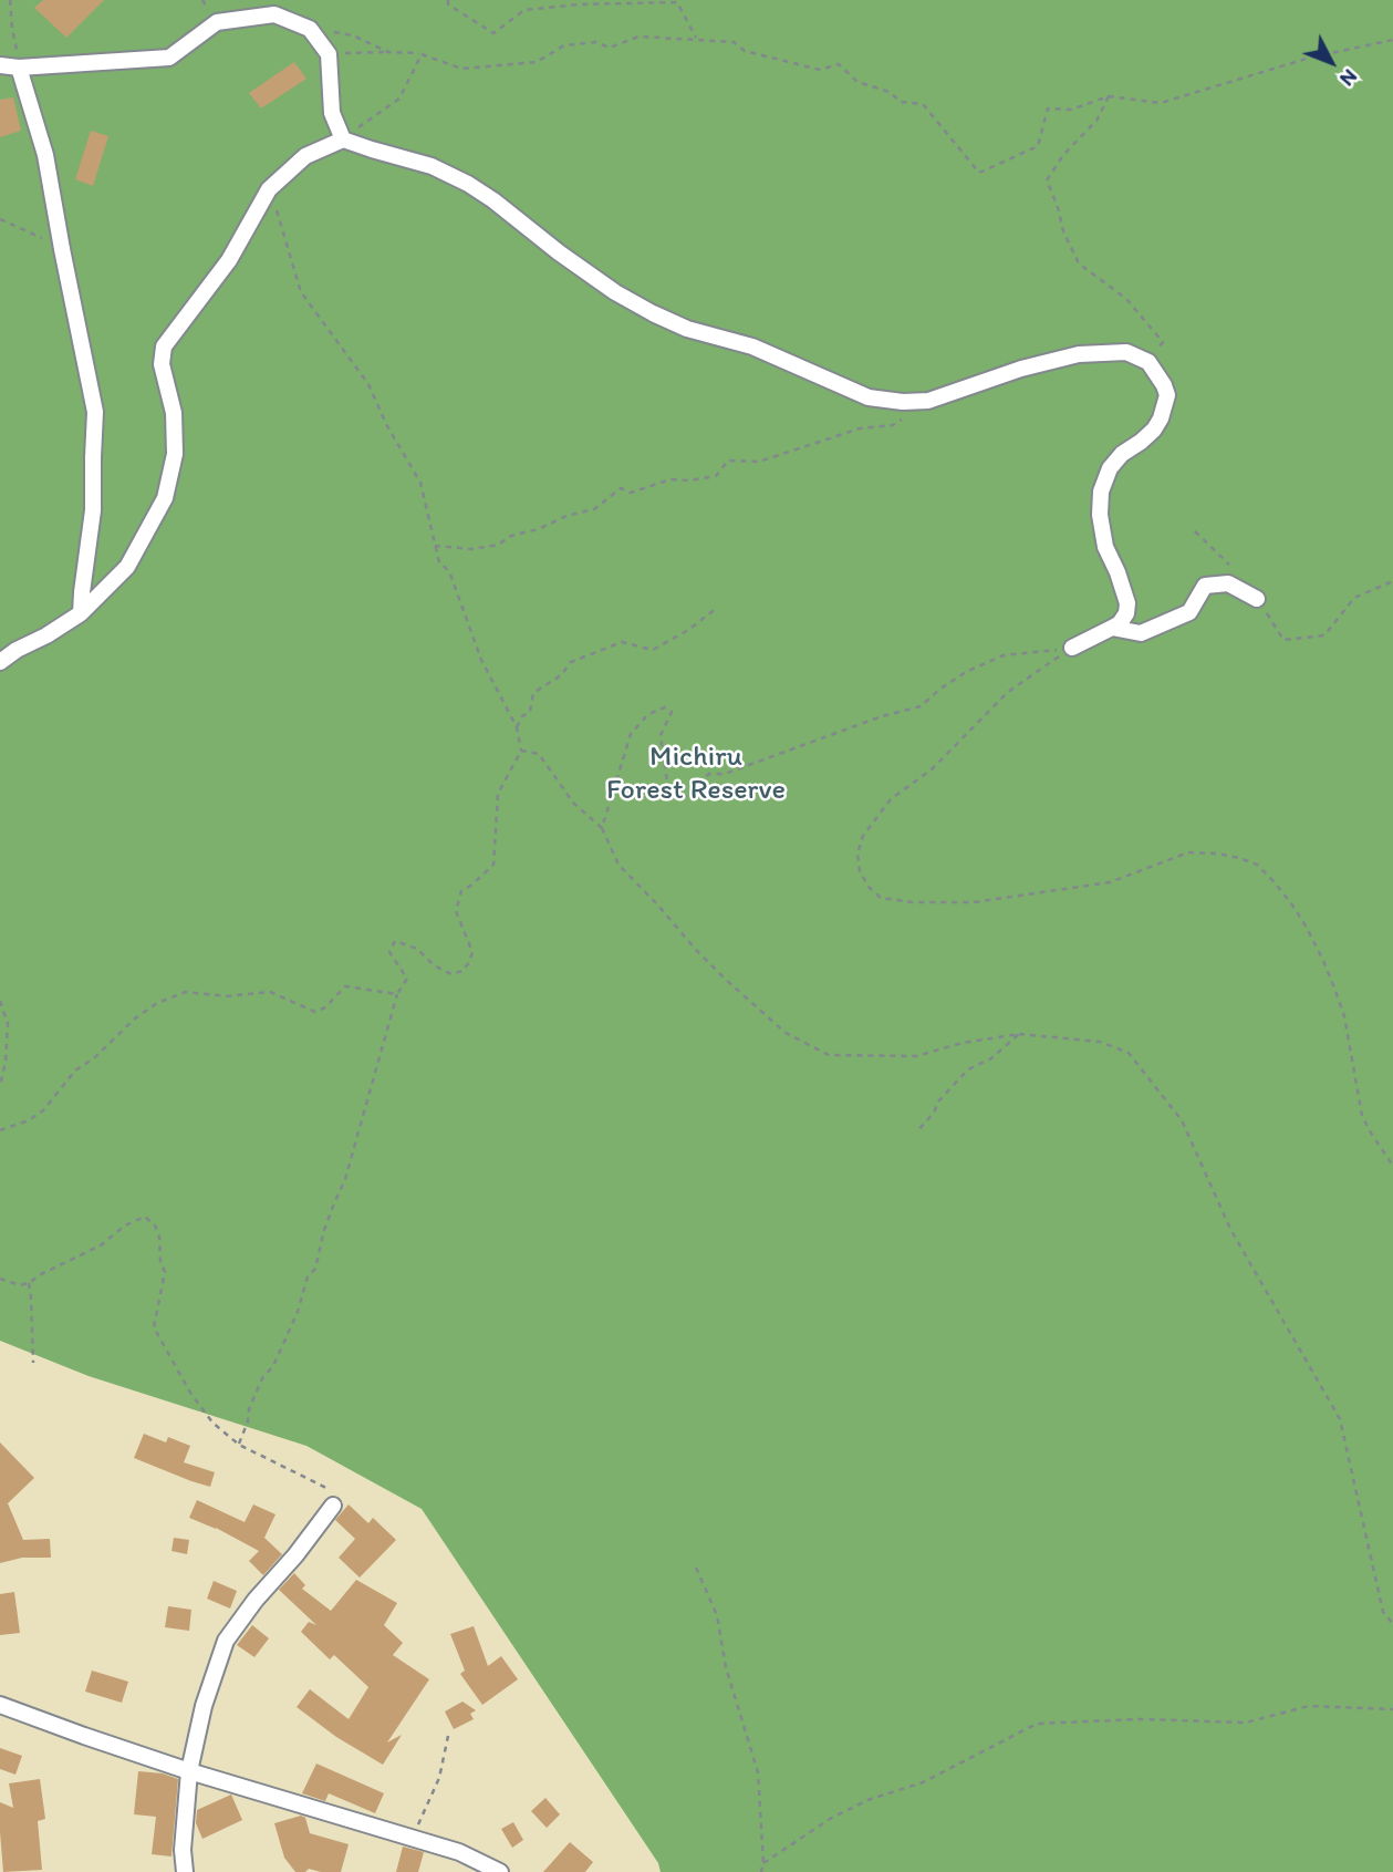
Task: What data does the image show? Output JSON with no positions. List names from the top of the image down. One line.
{"parks":["Michiru Forest Reserve"],"north":"bottom right"}
